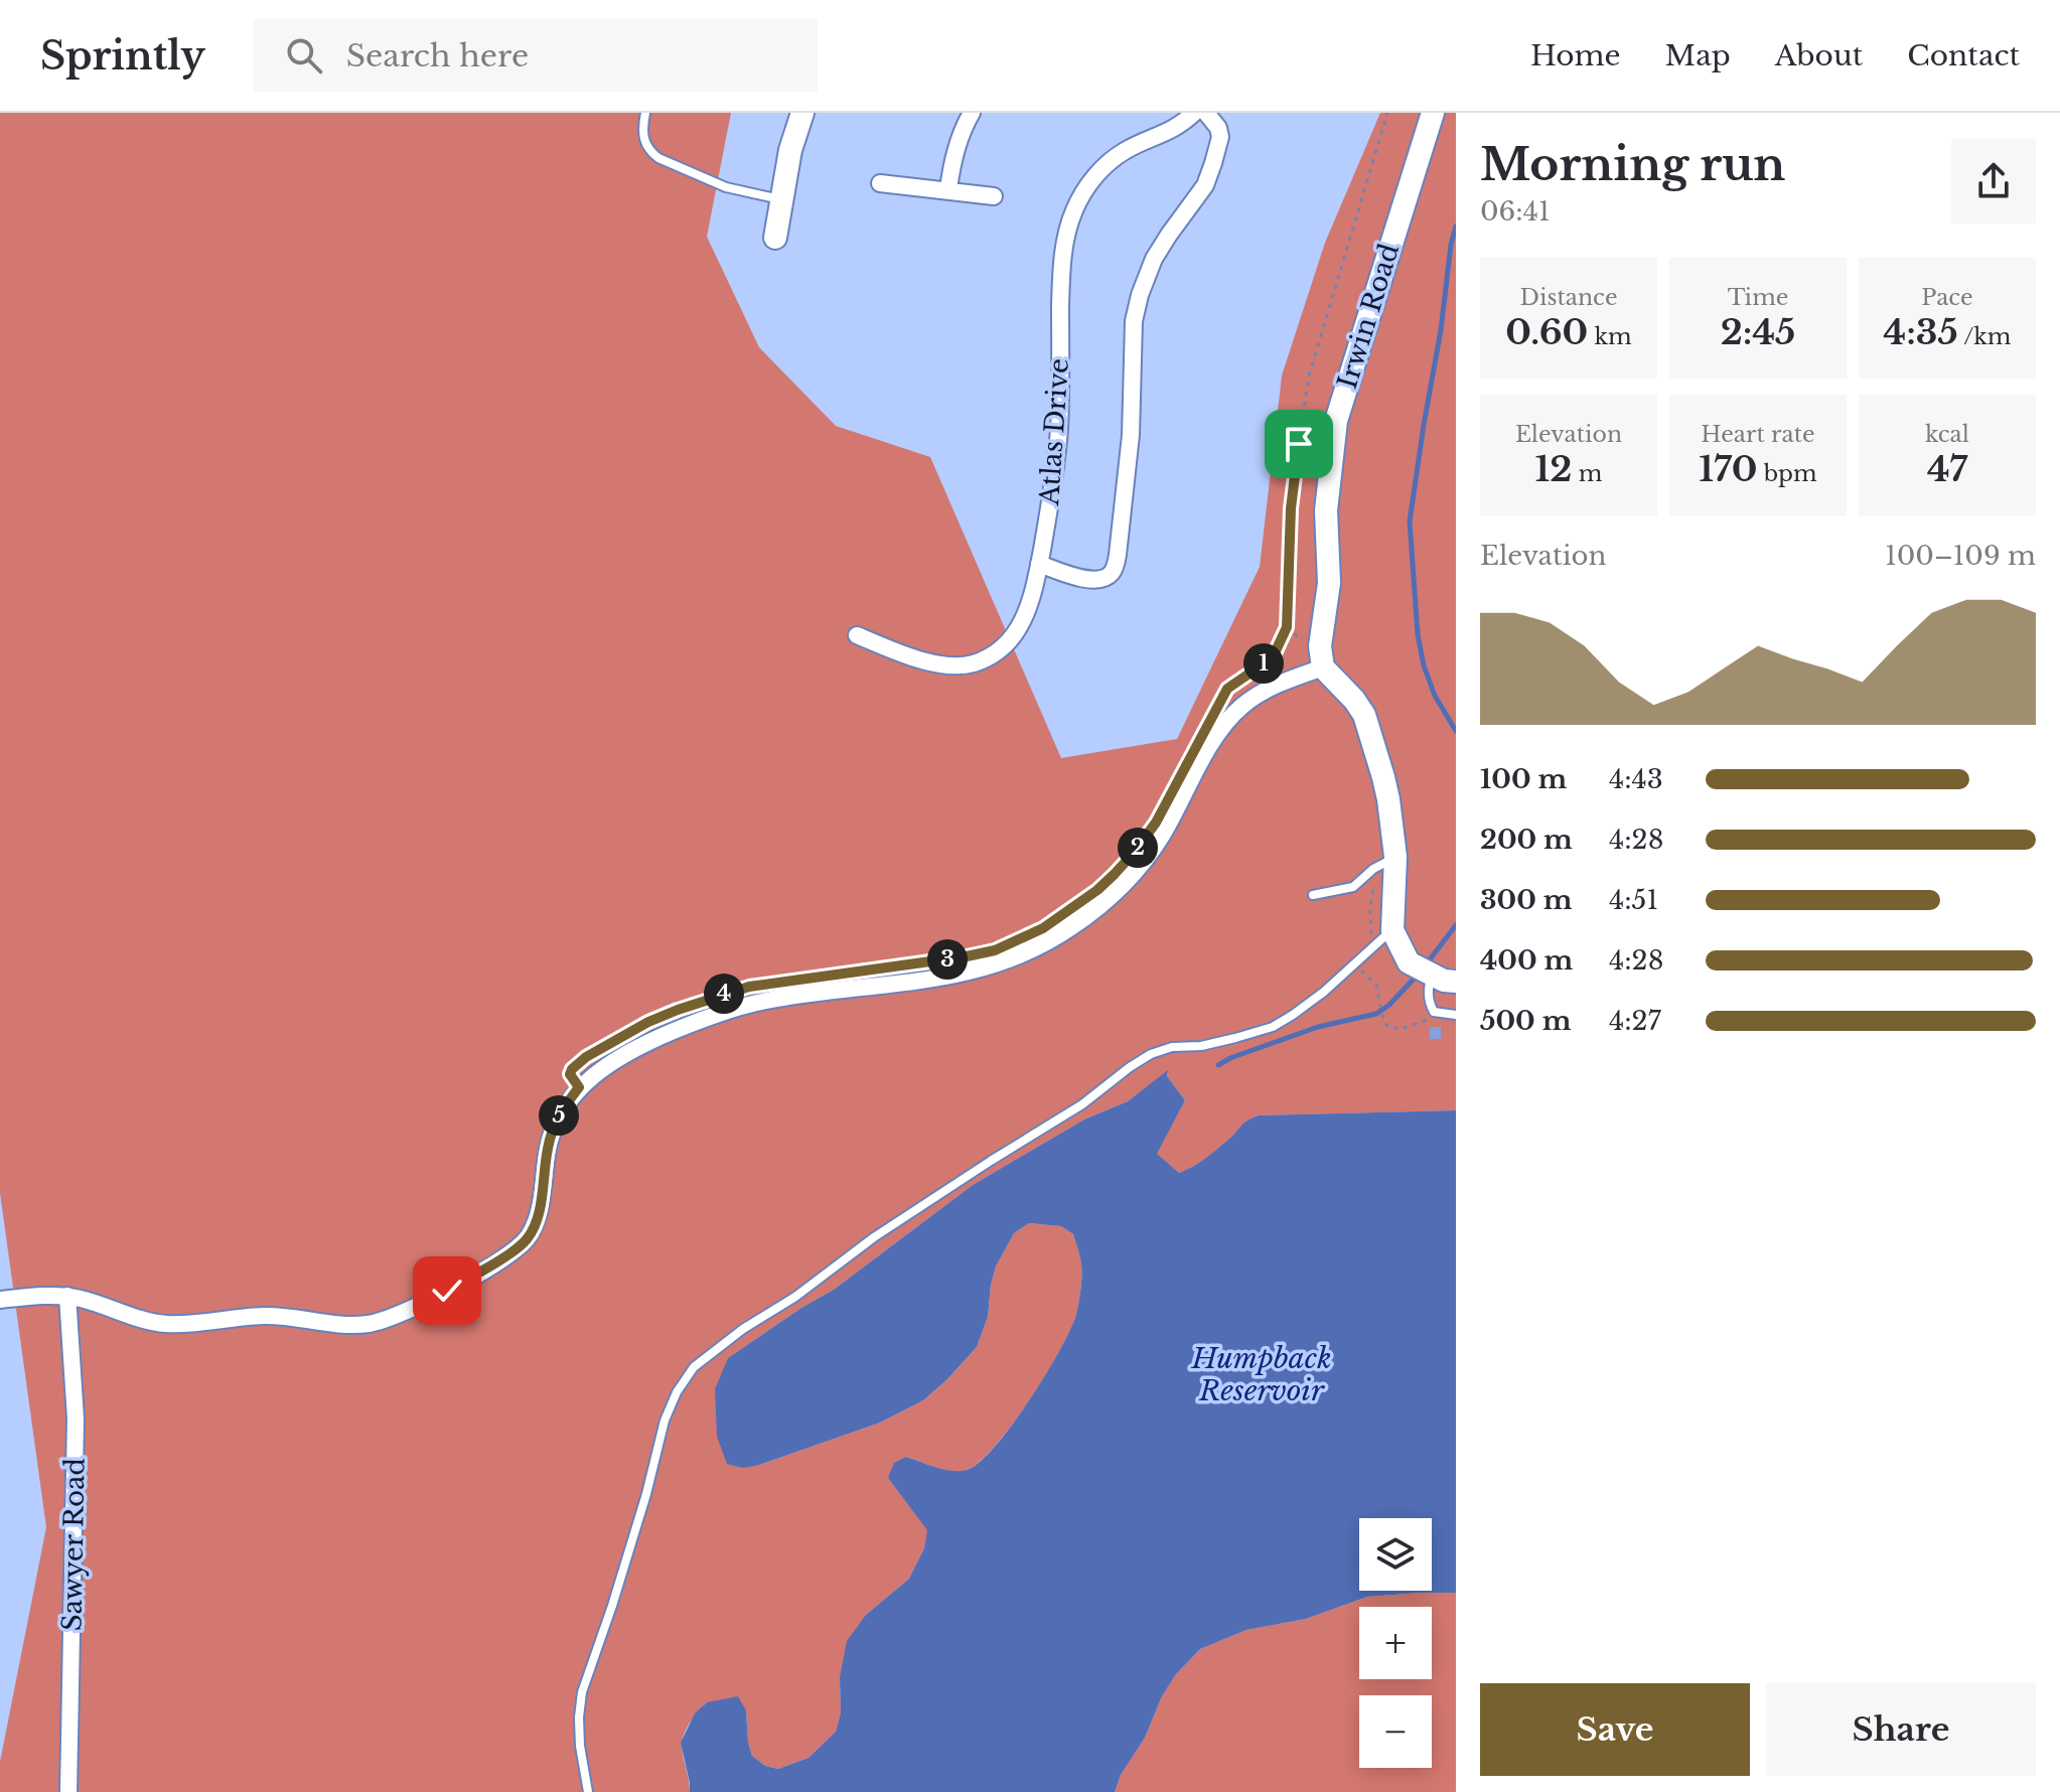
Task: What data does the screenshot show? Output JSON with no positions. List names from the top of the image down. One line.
{"streets":{"street":["Irwin Road","Atlas Drive","Sawyer Road"]},"water":["Humpback Reservoir"],"page":{"header":"Sprintly","search":"Search here","nav":["Home","Map","About","Contact"],"heading":["Morning run","06:41"],"stats":[["Distance","0.60 km"],["Time","2:45"],["Pace","4:35 /km"],["Elevation","12 m"],["Heart rate","170 bpm"],["kcal","47"]],"chart":["Elevation","100–109 m"],"pins":["1","2","3","4","5"],"list":[{"name":"100 m","note":"4:43"},{"name":"200 m","note":"4:28"},{"name":"300 m","note":"4:51"},{"name":"400 m","note":"4:28"},{"name":"500 m","note":"4:27"}],"map_buttons":["+","−"],"buttons":["Save","Share"]}}
